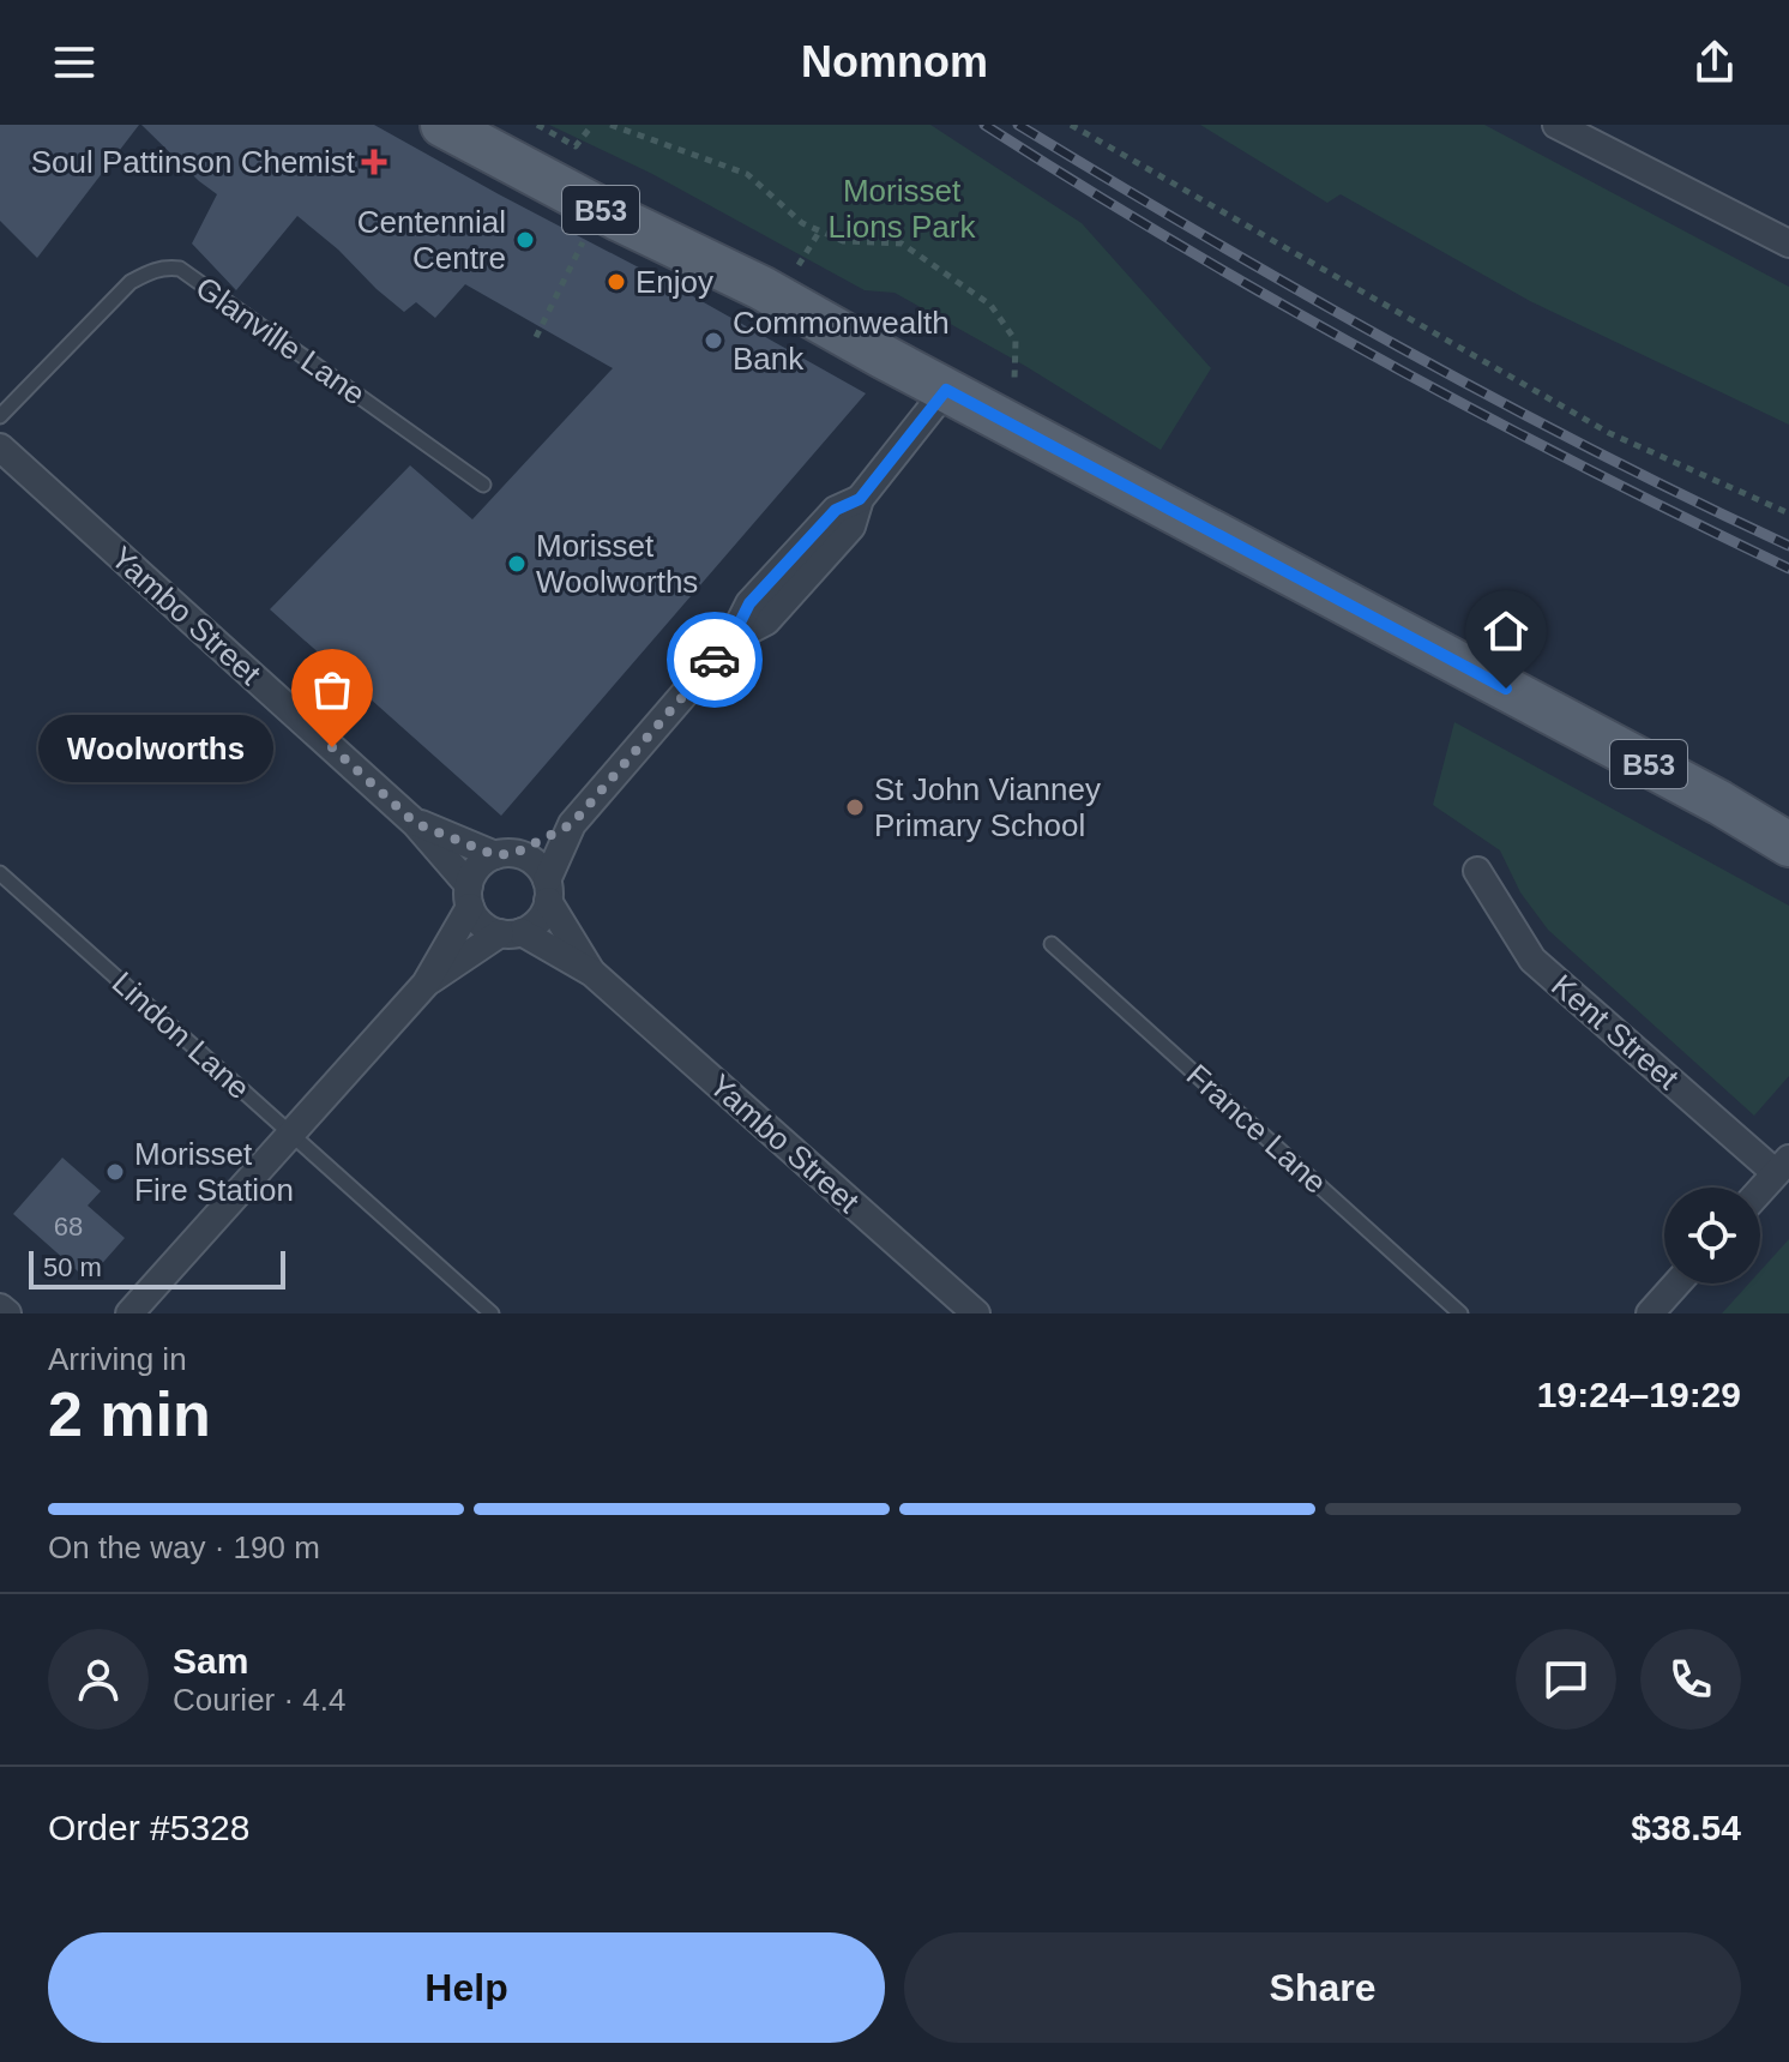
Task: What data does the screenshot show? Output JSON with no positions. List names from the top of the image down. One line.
{"streets":{"main road":["B53"],"street":["Yambo Street","Kent Street"],"lane":["Glanville Lane","Lindon Lane","France Lane"]},"parks":["Morisset Lions Park"],"places":{"health":["Soul Pattinson Chemist"],"other":["Centennial Centre","Enjoy","Commonwealth Bank","Morisset Woolworths","Woolworths","St John Vianney Primary School","Morisset Fire Station"]},"house_numbers":["68"],"scale_bar":"50 m","page":{"header":"Nomnom","bubble":"Woolworths","scale":"50 m","heading":["2 min","Arriving in","19:24–19:29"],"panel":["Sam","Courier · 4.4","Order #5328","$38.54"],"bar":"On the way · 190 m","buttons":["Help","Share"]}}
